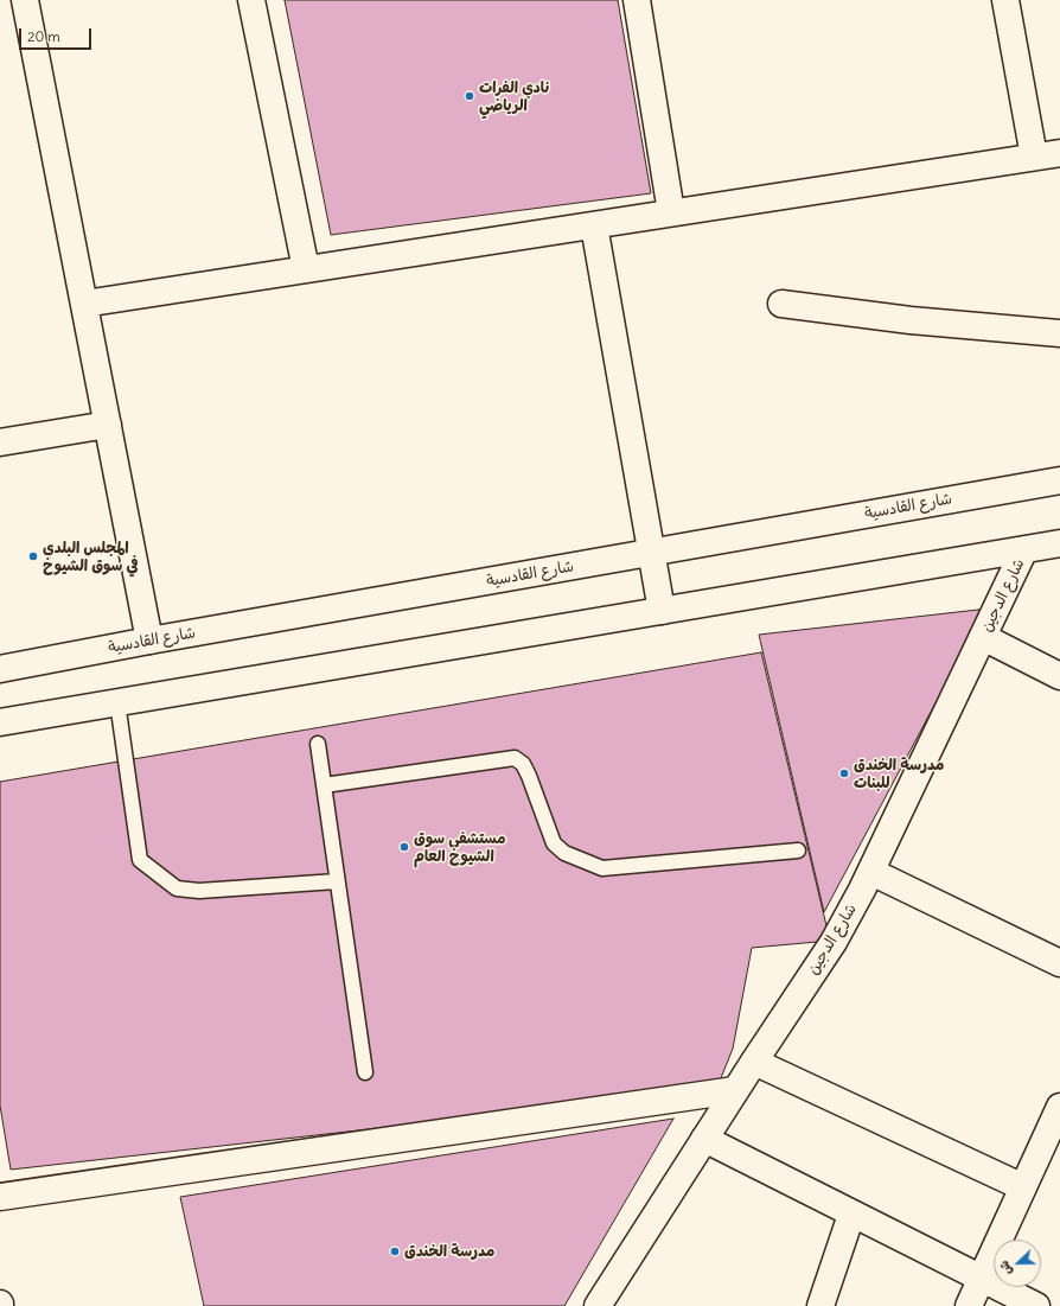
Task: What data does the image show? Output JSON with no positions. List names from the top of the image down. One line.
{"streets":{"street":["شارع القادسية","شارع الدجين"]},"places":["نادي الفرات الرياضي","المجلس البلدي في سوق الشيوخ","مدرسة الخندق للبنات","مستشفى سوق الشيوخ العام","مدرسة الخندق"],"scale_bar":"20 m","north":"left"}
